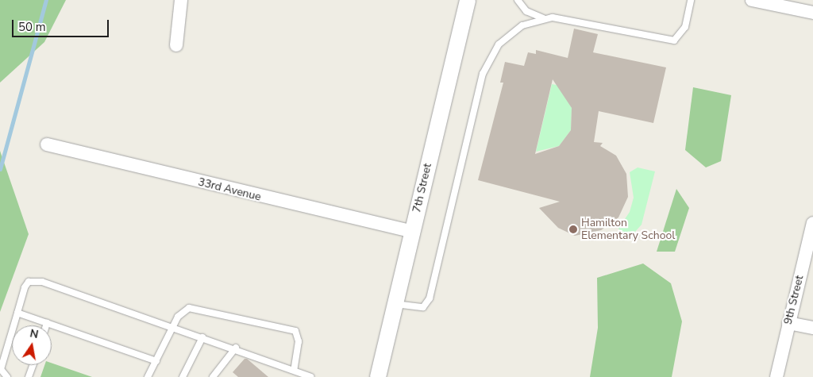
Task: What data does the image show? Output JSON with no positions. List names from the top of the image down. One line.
{"streets":{"street":["7th Street","33rd Avenue","9th Street"]},"crossings":[["7th Street","33rd Avenue"]],"places":["Hamilton Elementary School"],"scale_bar":"50 m","north":"top"}
